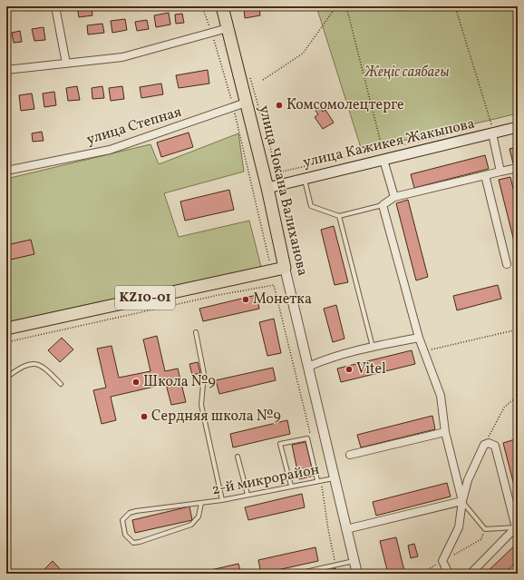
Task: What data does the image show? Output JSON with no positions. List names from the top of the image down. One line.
{"streets":{"main road":["улица Кажикея Жакыпова","улица Чокана Валиханова","KZ10-01"],"street":["улица Степная"],"lane":["2-й микрорайон"]},"crossings":[["улица Степная","улица Чокана Валиханова"],["улица Кажикея Жакыпова","улица Чокана Валиханова"],["улица Чокана Валиханова","KZ10-01"],["улица Чокана Валиханова","2-й микрорайон"]],"parks":["Жеңіс саябағы"],"places":["Комсомолецтерге","Монетка","Vitel","Школа №9","Сердняя школа №9"]}
